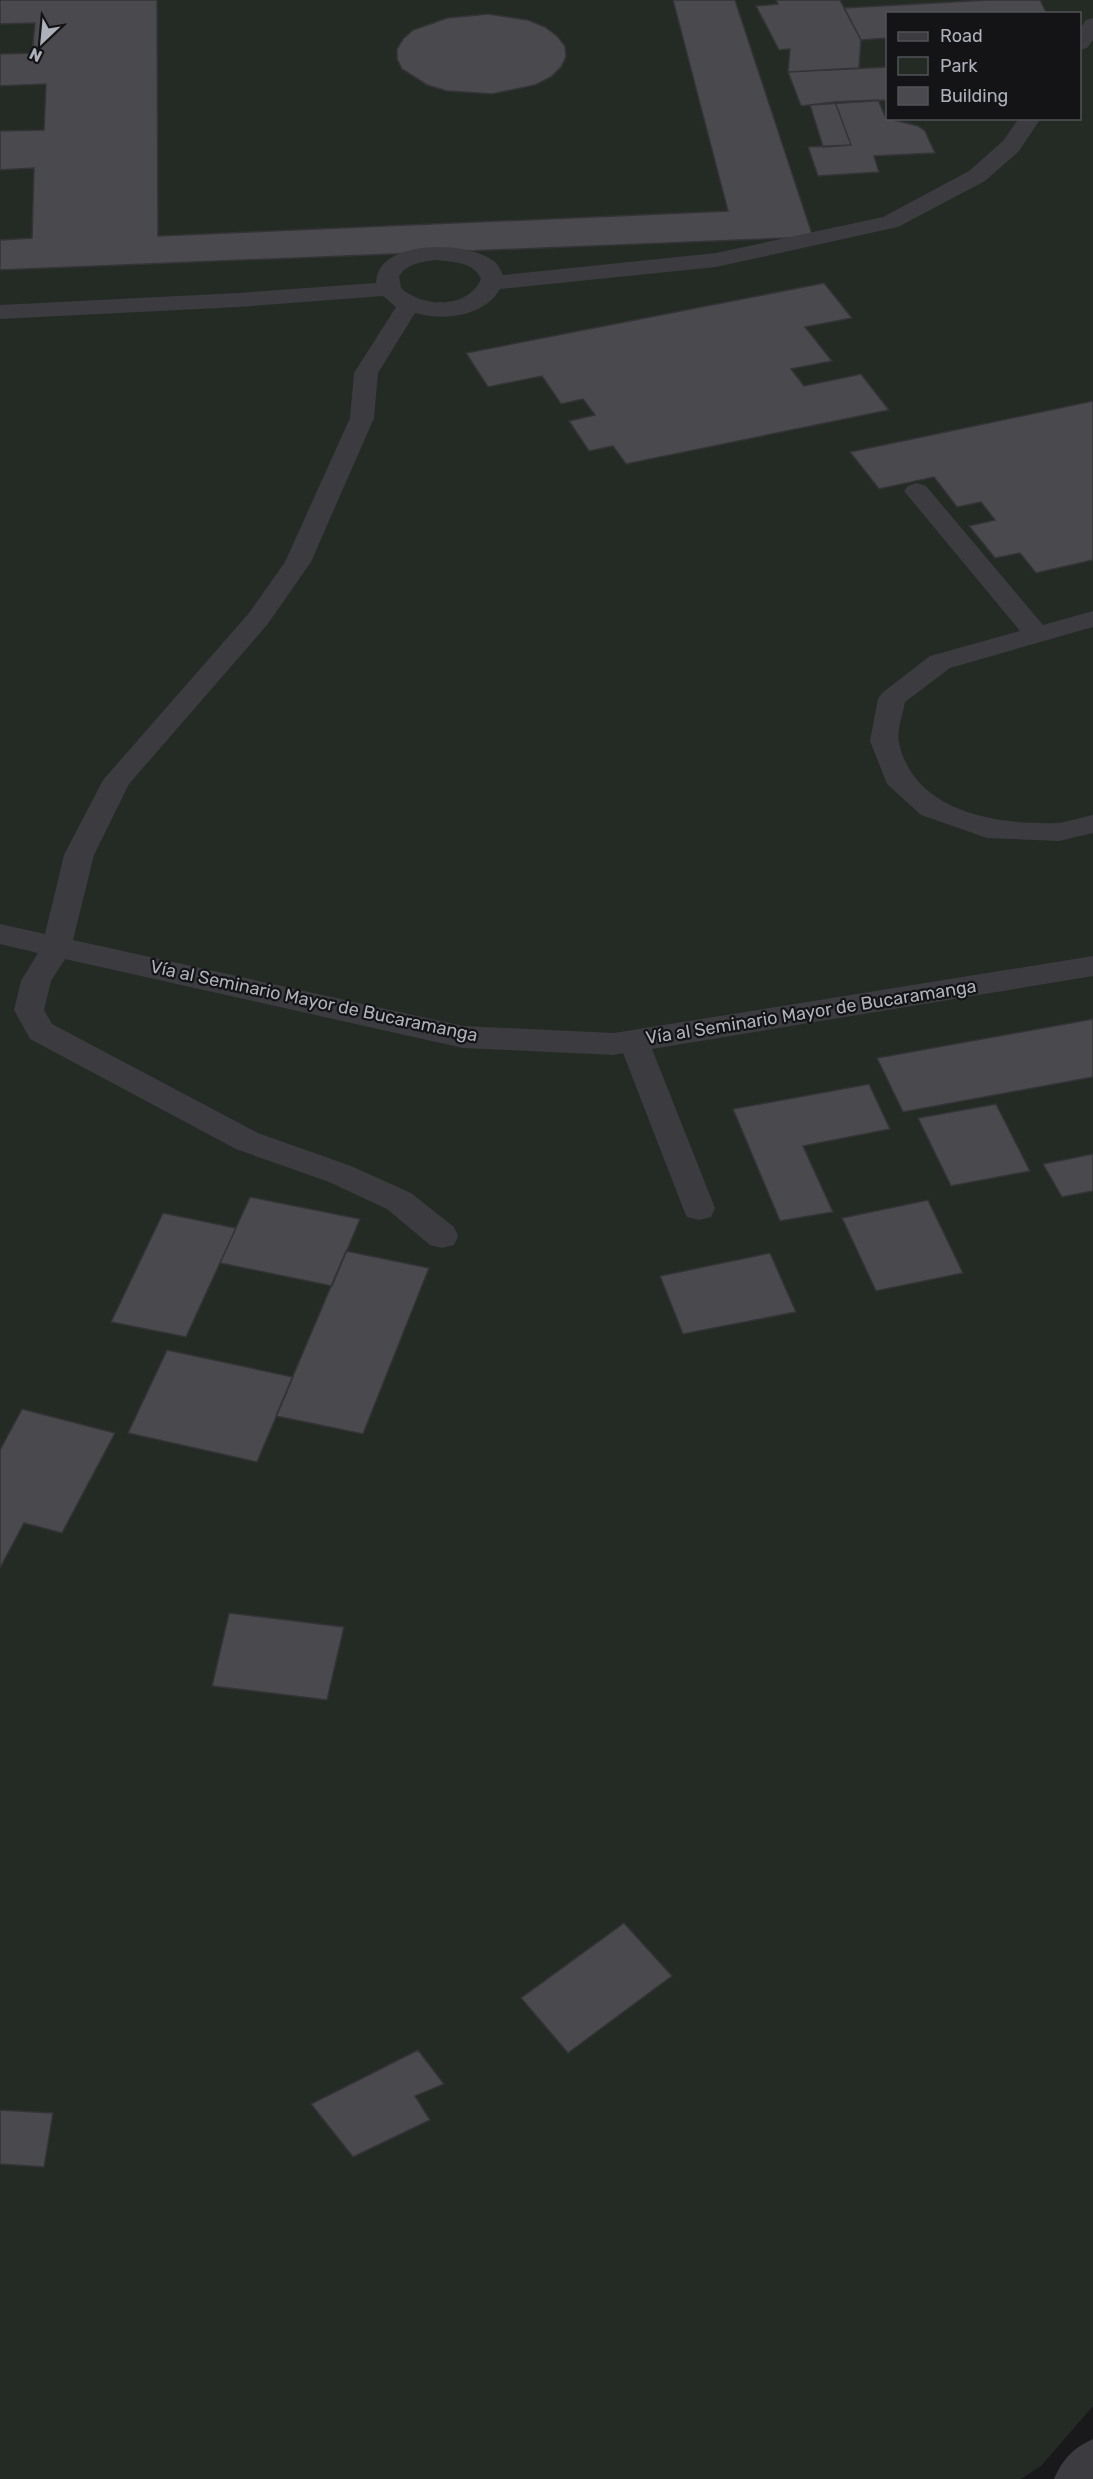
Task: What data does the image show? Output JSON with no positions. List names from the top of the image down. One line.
{"streets":{"street":["Vía al Seminario Mayor de Bucaramanga"]},"legend":["Road","Park","Building"],"north":"bottom left"}
